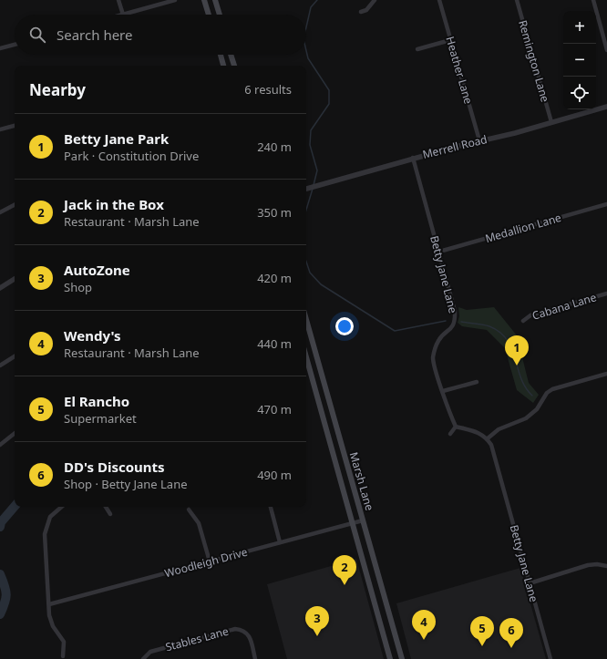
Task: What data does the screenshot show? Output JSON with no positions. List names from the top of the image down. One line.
{"streets":{"main road":["Marsh Lane"],"street":["Remington Lane","Heather Lane","Merrell Road","Medallion Lane","Betty Jane Lane","Cabana Lane","Woodleigh Drive","Stables Lane"]},"crossings":[["Remington Lane","Merrell Road"],["Heather Lane","Merrell Road"],["Merrell Road","Betty Jane Lane"],["Medallion Lane","Betty Jane Lane"],["Marsh Lane","Woodleigh Drive"]],"page":{"map_buttons":["+","−"],"search":"Search here","heading":["Nearby","6 results"],"list":[{"mark":"1","name":"Betty Jane Park","note":"Park · Constitution Drive","value":"240 m"},{"mark":"2","name":"Jack in the Box","note":"Restaurant · Marsh Lane","value":"350 m"},{"mark":"3","name":"AutoZone","note":"Shop","value":"420 m"},{"mark":"4","name":"Wendy's","note":"Restaurant · Marsh Lane","value":"440 m"},{"mark":"5","name":"El Rancho","note":"Supermarket","value":"470 m"},{"mark":"6","name":"DD's Discounts","note":"Shop · Betty Jane Lane","value":"490 m"}],"pins":["1","2","3","4","5","6"]}}
